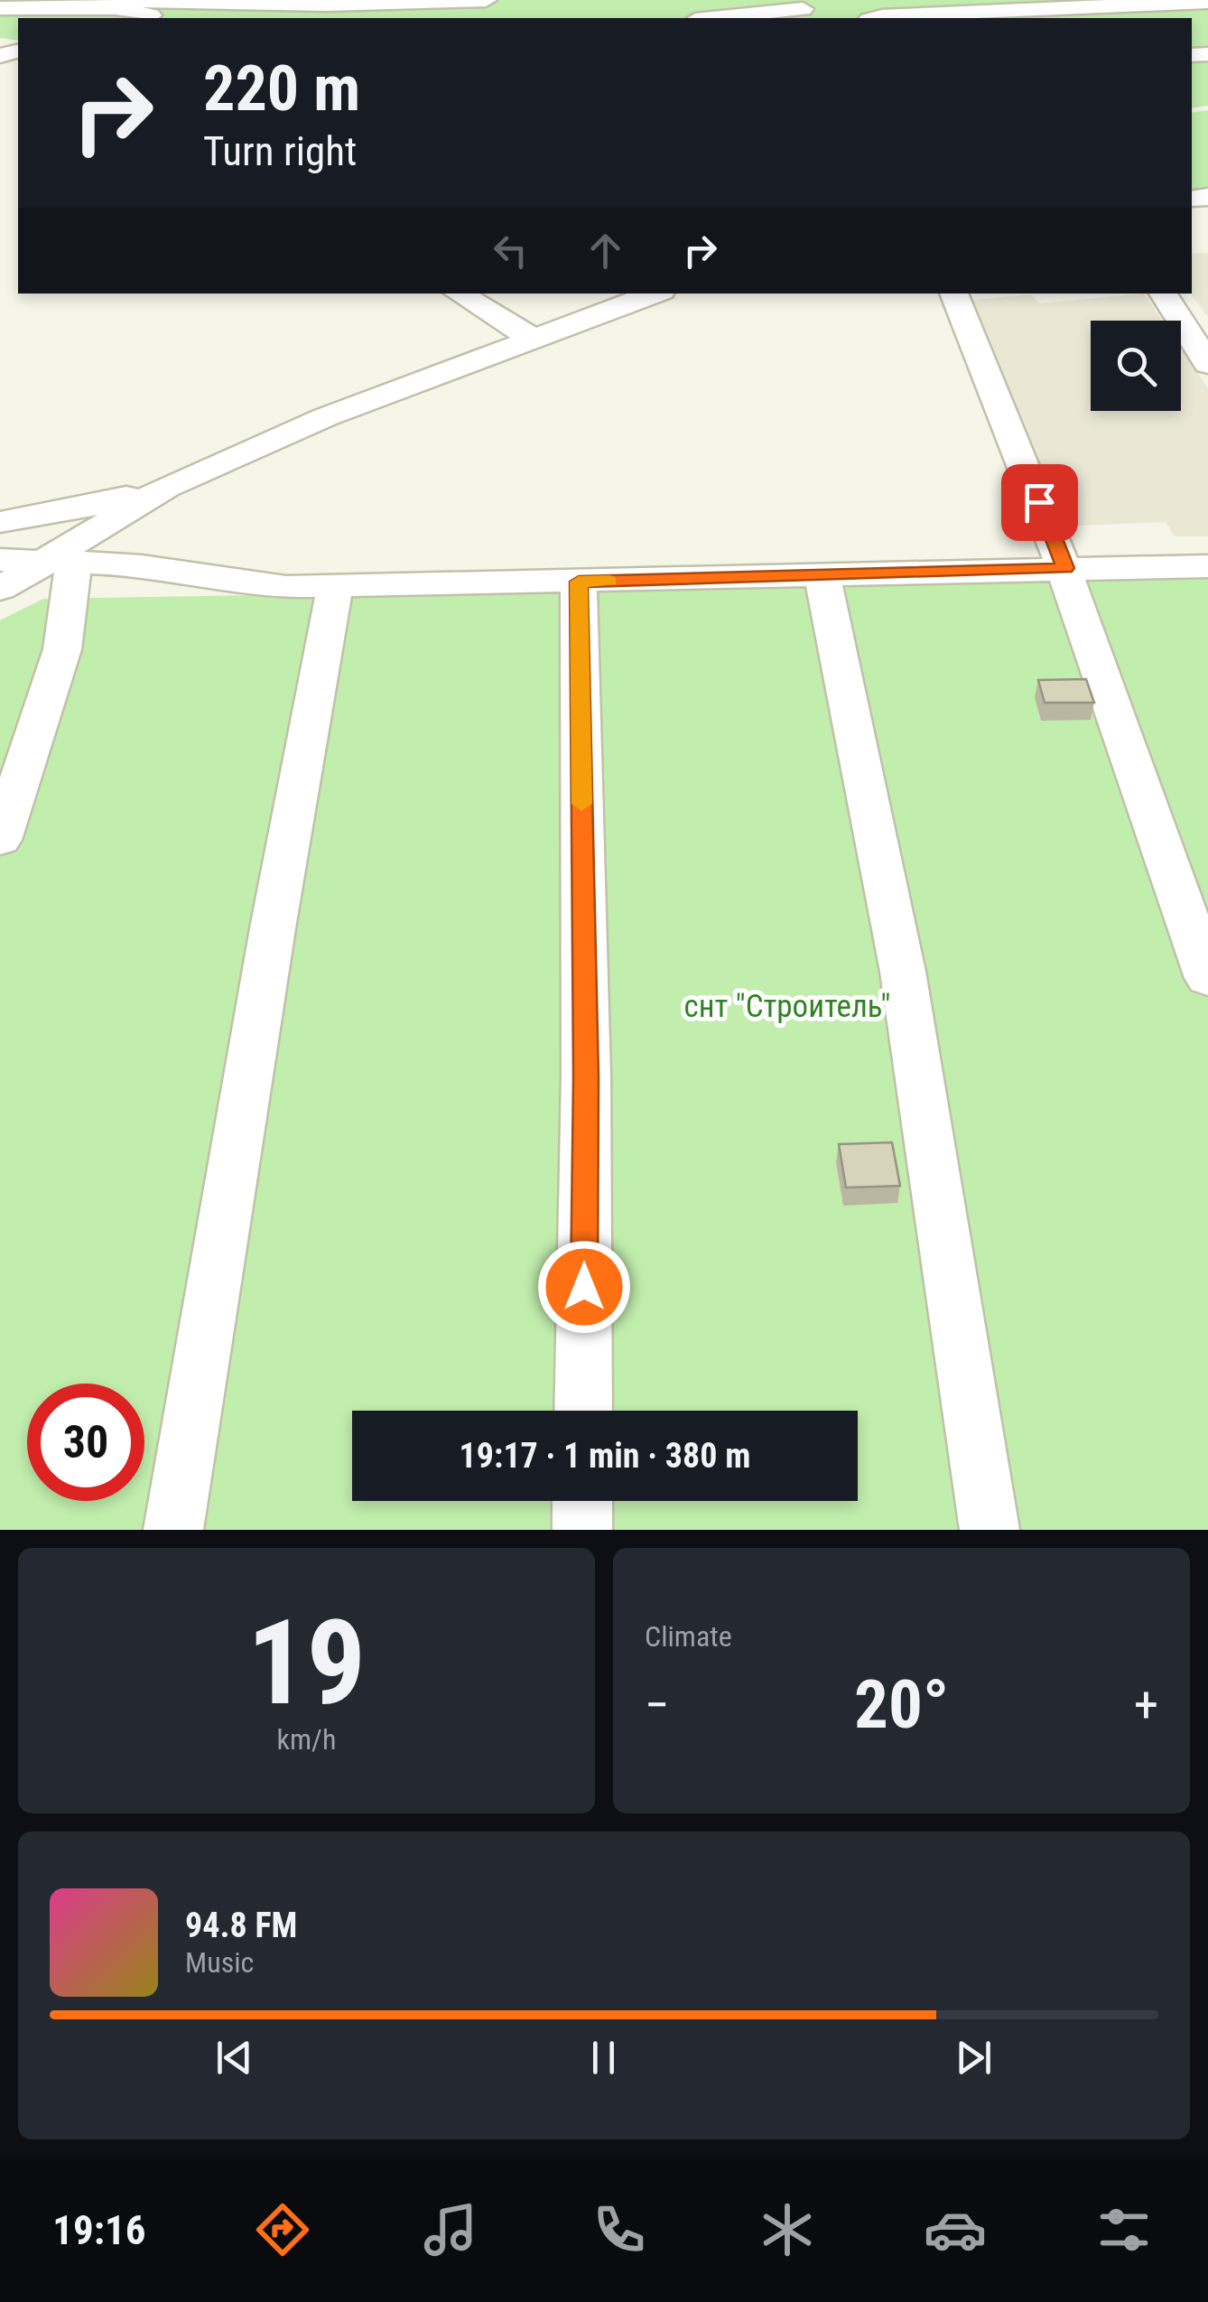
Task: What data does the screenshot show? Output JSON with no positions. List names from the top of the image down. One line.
{"parks":["снт \"Строитель\""],"page":{"turn":["220 m","Turn right"],"limit":"30","trip":"19:17 · 1 min · 380 m","tile":[["19","km/h"],"Climate"],"heat":["−","20°","+"],"song":["94.8 FM","Music"],"tabs":"19:16"}}
